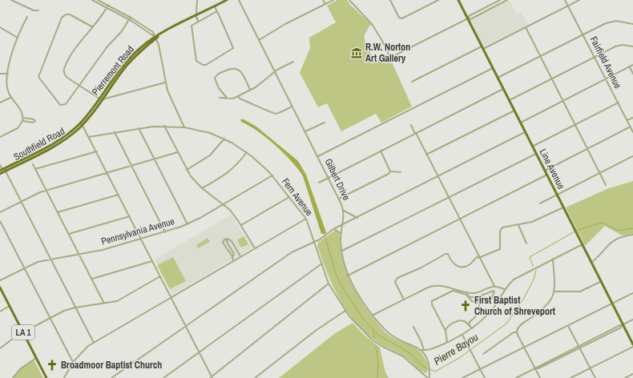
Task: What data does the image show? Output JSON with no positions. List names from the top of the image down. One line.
{"streets":{"main road":["Pierremont Road","Southfield Road","Line Avenue","LA 1"],"street":["Fairfield Avenue","Gilbert Drive","Fern Avenue","Pennsylvania Avenue"]},"crossings":[["Pierremont Road","Southfield Road"],["Fern Avenue","Pennsylvania Avenue"]],"water":["Pierre Bayou"],"places":{"museum":["R.W. Norton Art Gallery"],"church":["First Baptist Church of Shreveport","Broadmoor Baptist Church"]}}
